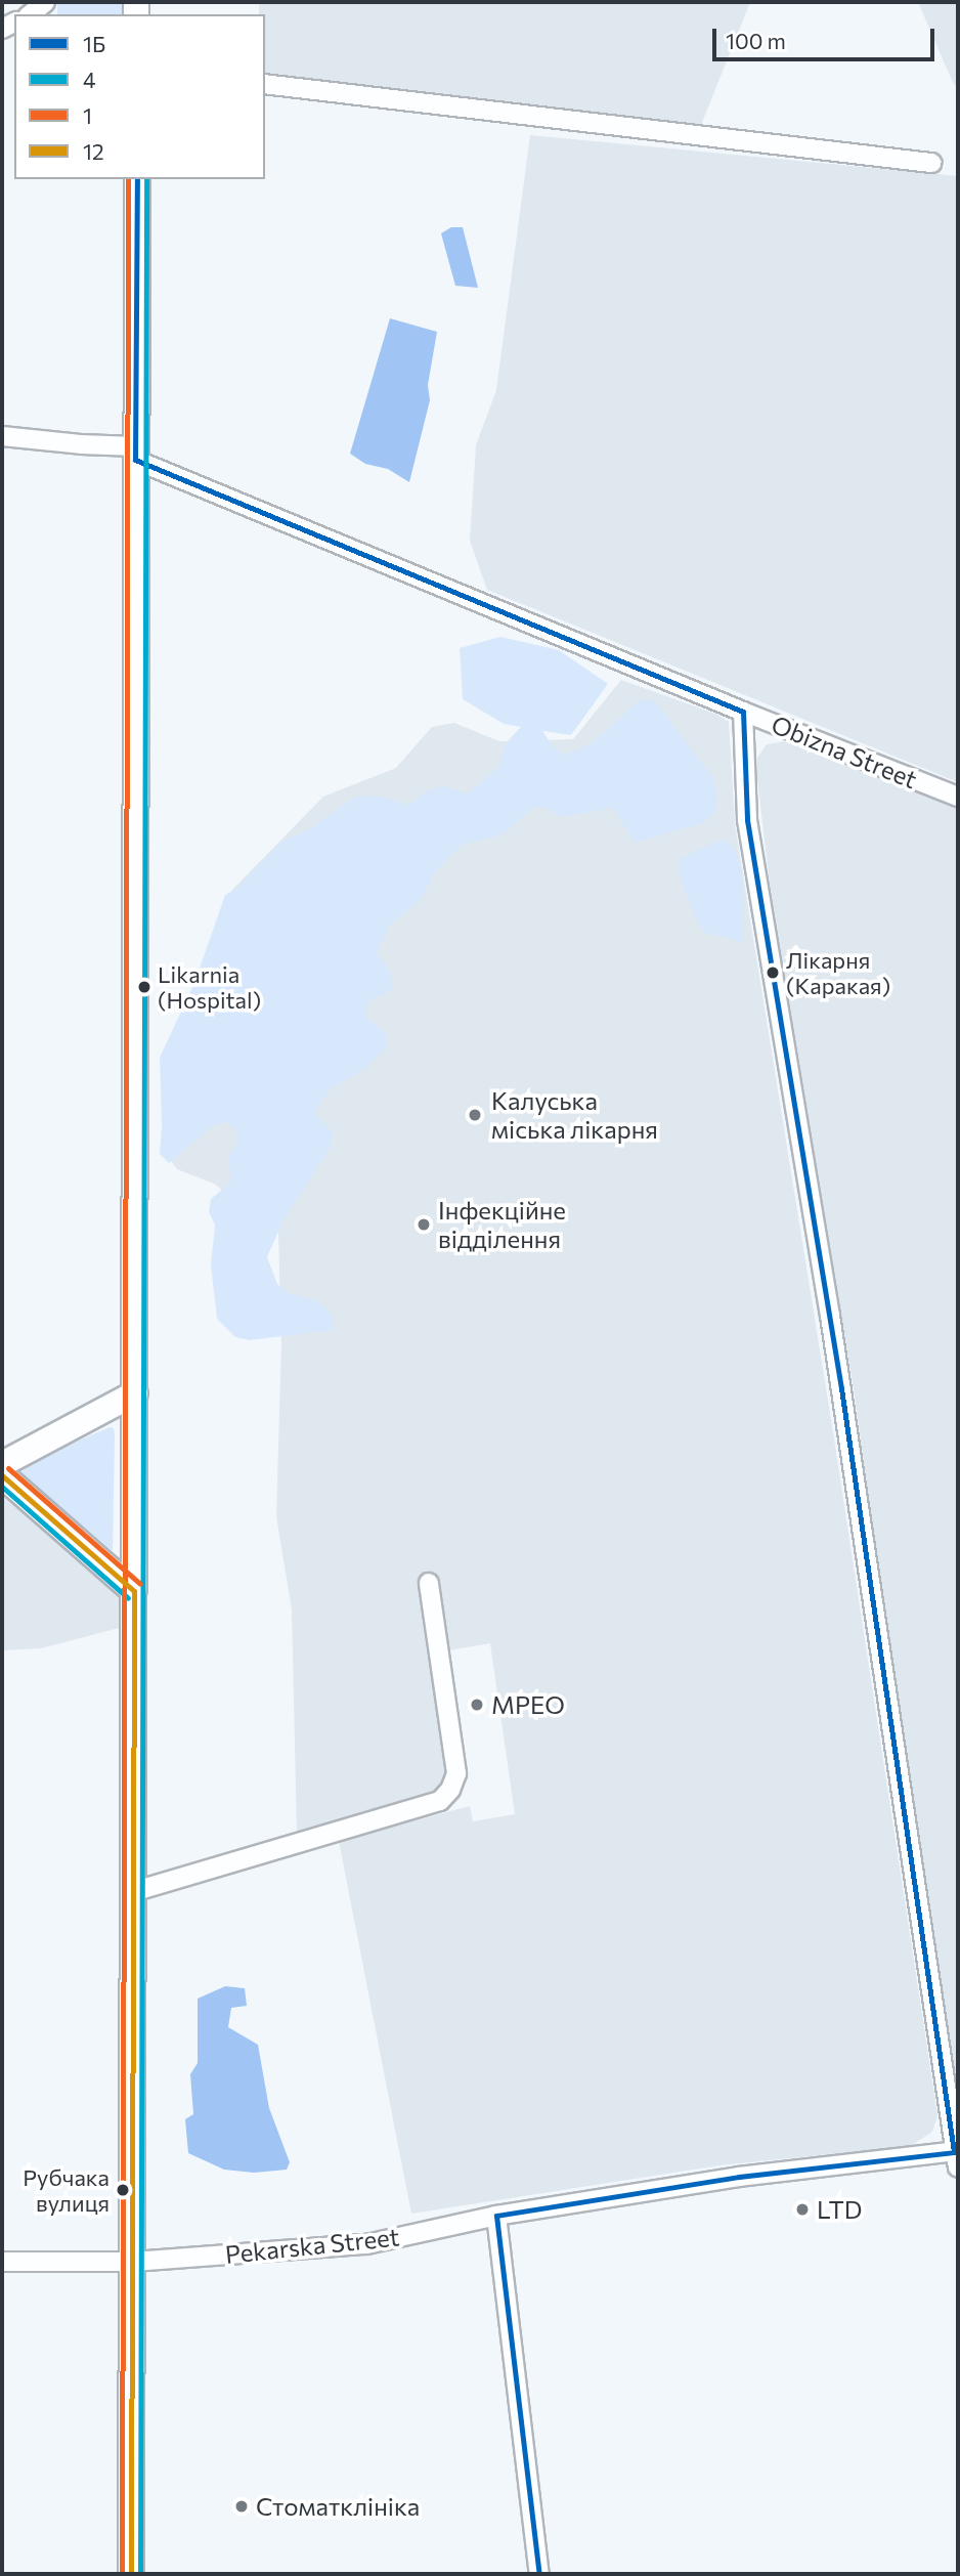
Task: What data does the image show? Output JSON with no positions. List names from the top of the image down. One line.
{"streets":{"street":["Obizna Street","Pekarska Street"]},"places":["Лікарня (Каракая)","Likarnia (Hospital)","Калуська міська лікарня","Інфекційне відділення","МРЕО","Рубчака вулиця","LTD","Стоматклініка"],"lines":["transit line 1Б","transit line 4","transit line 1","transit line 12"],"legend":["1Б","4","1","12"],"scale_bar":"100 m"}
